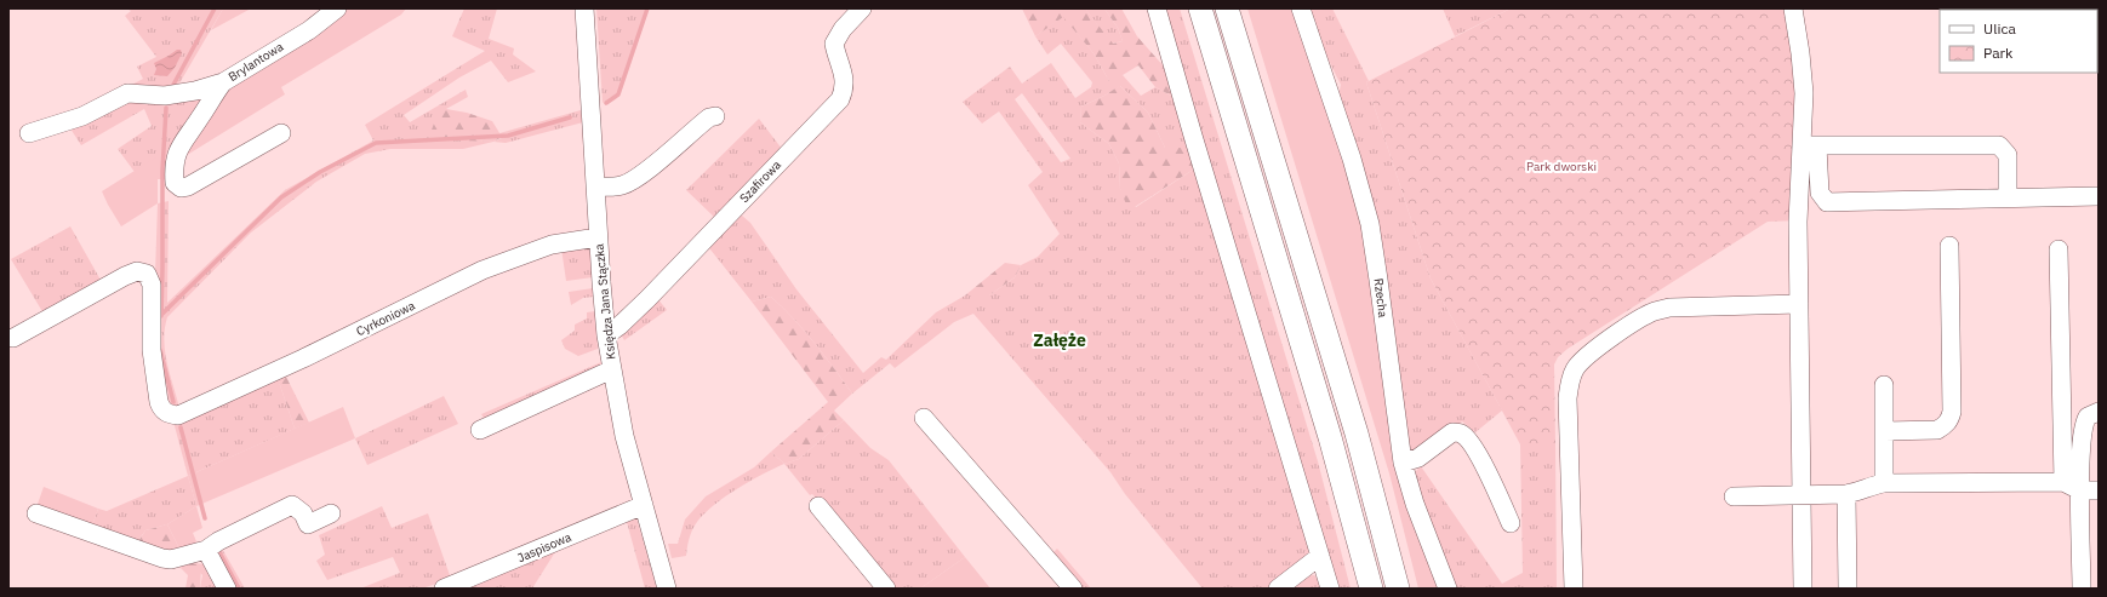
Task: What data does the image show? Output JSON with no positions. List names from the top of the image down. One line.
{"streets":{"street":["Brylantowa","Szafirowa","Rzecha","Księdza Jana Stączka","Cyrkoniowa","Jaspisowa"]},"crossings":[["Szafirowa","Księdza Jana Stączka"],["Księdza Jana Stączka","Cyrkoniowa"],["Księdza Jana Stączka","Jaspisowa"]],"districts":["Załęże"],"parks":["Park dworski"],"legend":["Ulica","Park"]}
